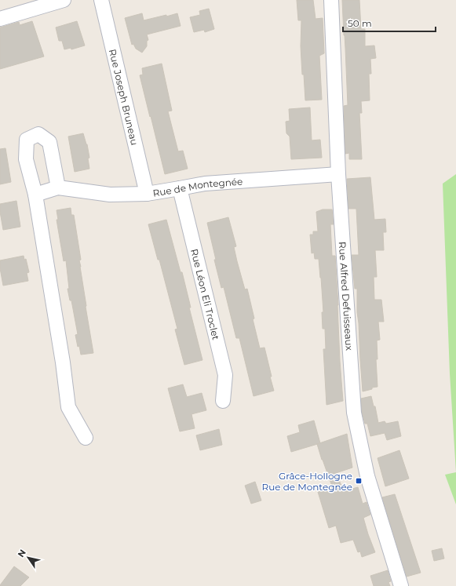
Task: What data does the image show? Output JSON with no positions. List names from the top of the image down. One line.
{"streets":{"street":["Rue Joseph Bruneau","Rue de Montegnée","Rue Léon Eli Troclet","Rue Alfred Defuisseaux"]},"crossings":[["Rue Joseph Bruneau","Rue de Montegnée"],["Rue de Montegnée","Rue Léon Eli Troclet"],["Rue de Montegnée","Rue Alfred Defuisseaux"]],"places":{"transit":["Grâce-Hollogne Rue de Montegnée"]},"scale_bar":"50 m","north":"top left"}
